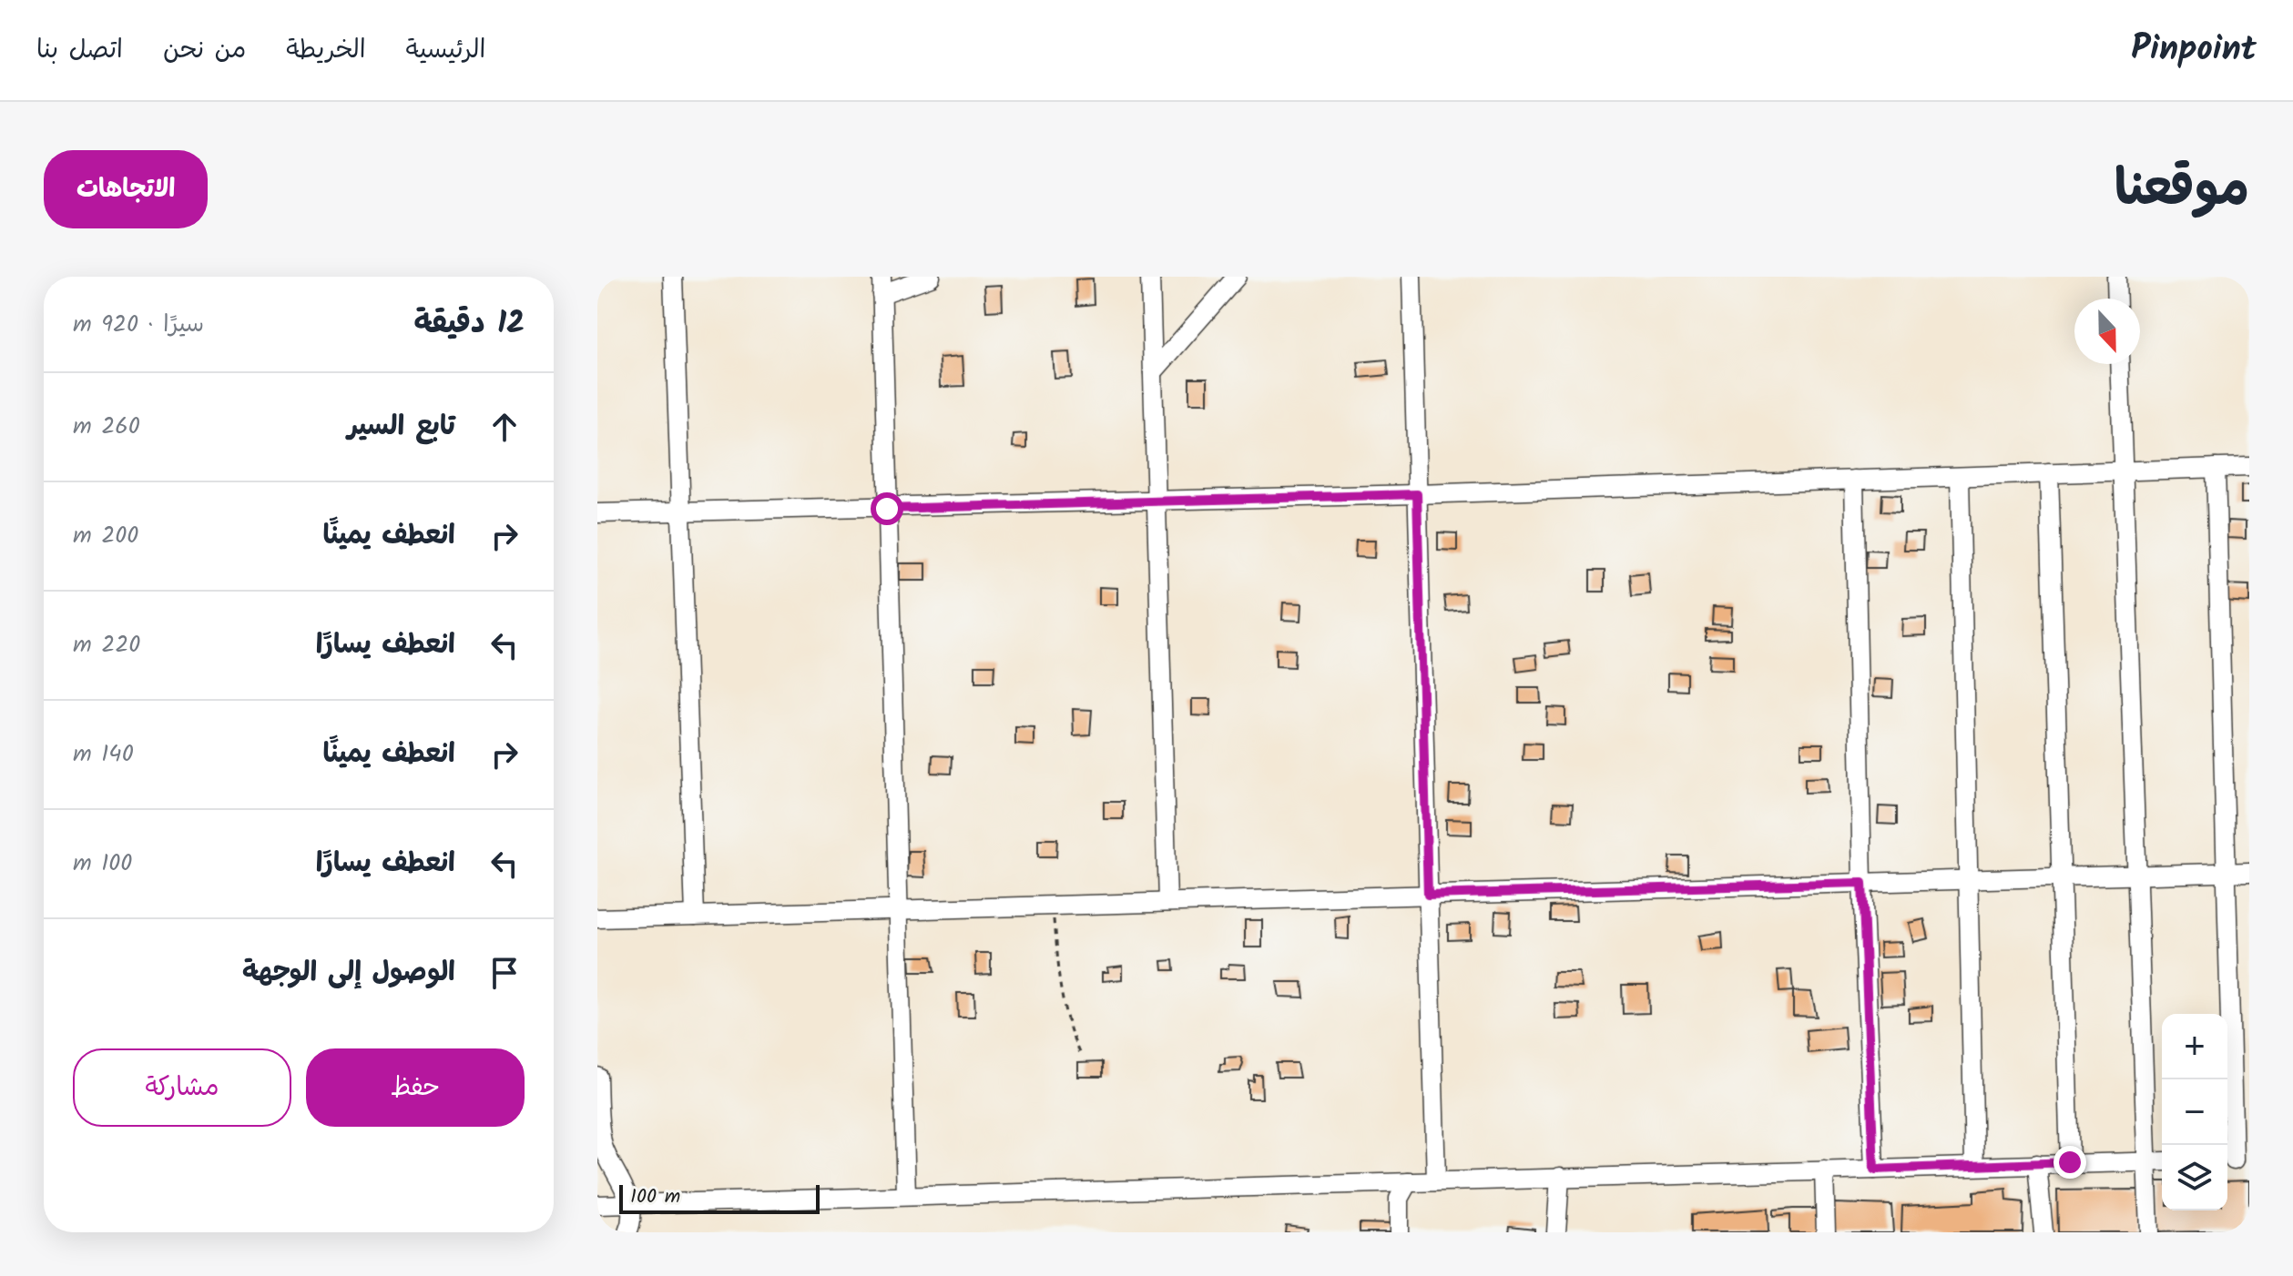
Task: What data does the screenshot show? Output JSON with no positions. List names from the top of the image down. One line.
{"scale_bar":"100 m","north":"bottom","page":{"header":"Pinpoint","nav":["الرئيسية","الخريطة","من نحن","اتصل بنا"],"title":"موقعنا","buttons":["الاتجاهات",["حفظ","مشاركة"]],"heading":["12 دقيقة","سيرًا · 920 m"],"list":[["تابع السير","260 m"],["انعطف يمينًا","200 m"],["انعطف يسارًا","220 m"],["انعطف يمينًا","140 m"],["انعطف يسارًا","100 m"],"الوصول إلى الوجهة"],"map_buttons":["+","−"],"scale":"100 m"}}
